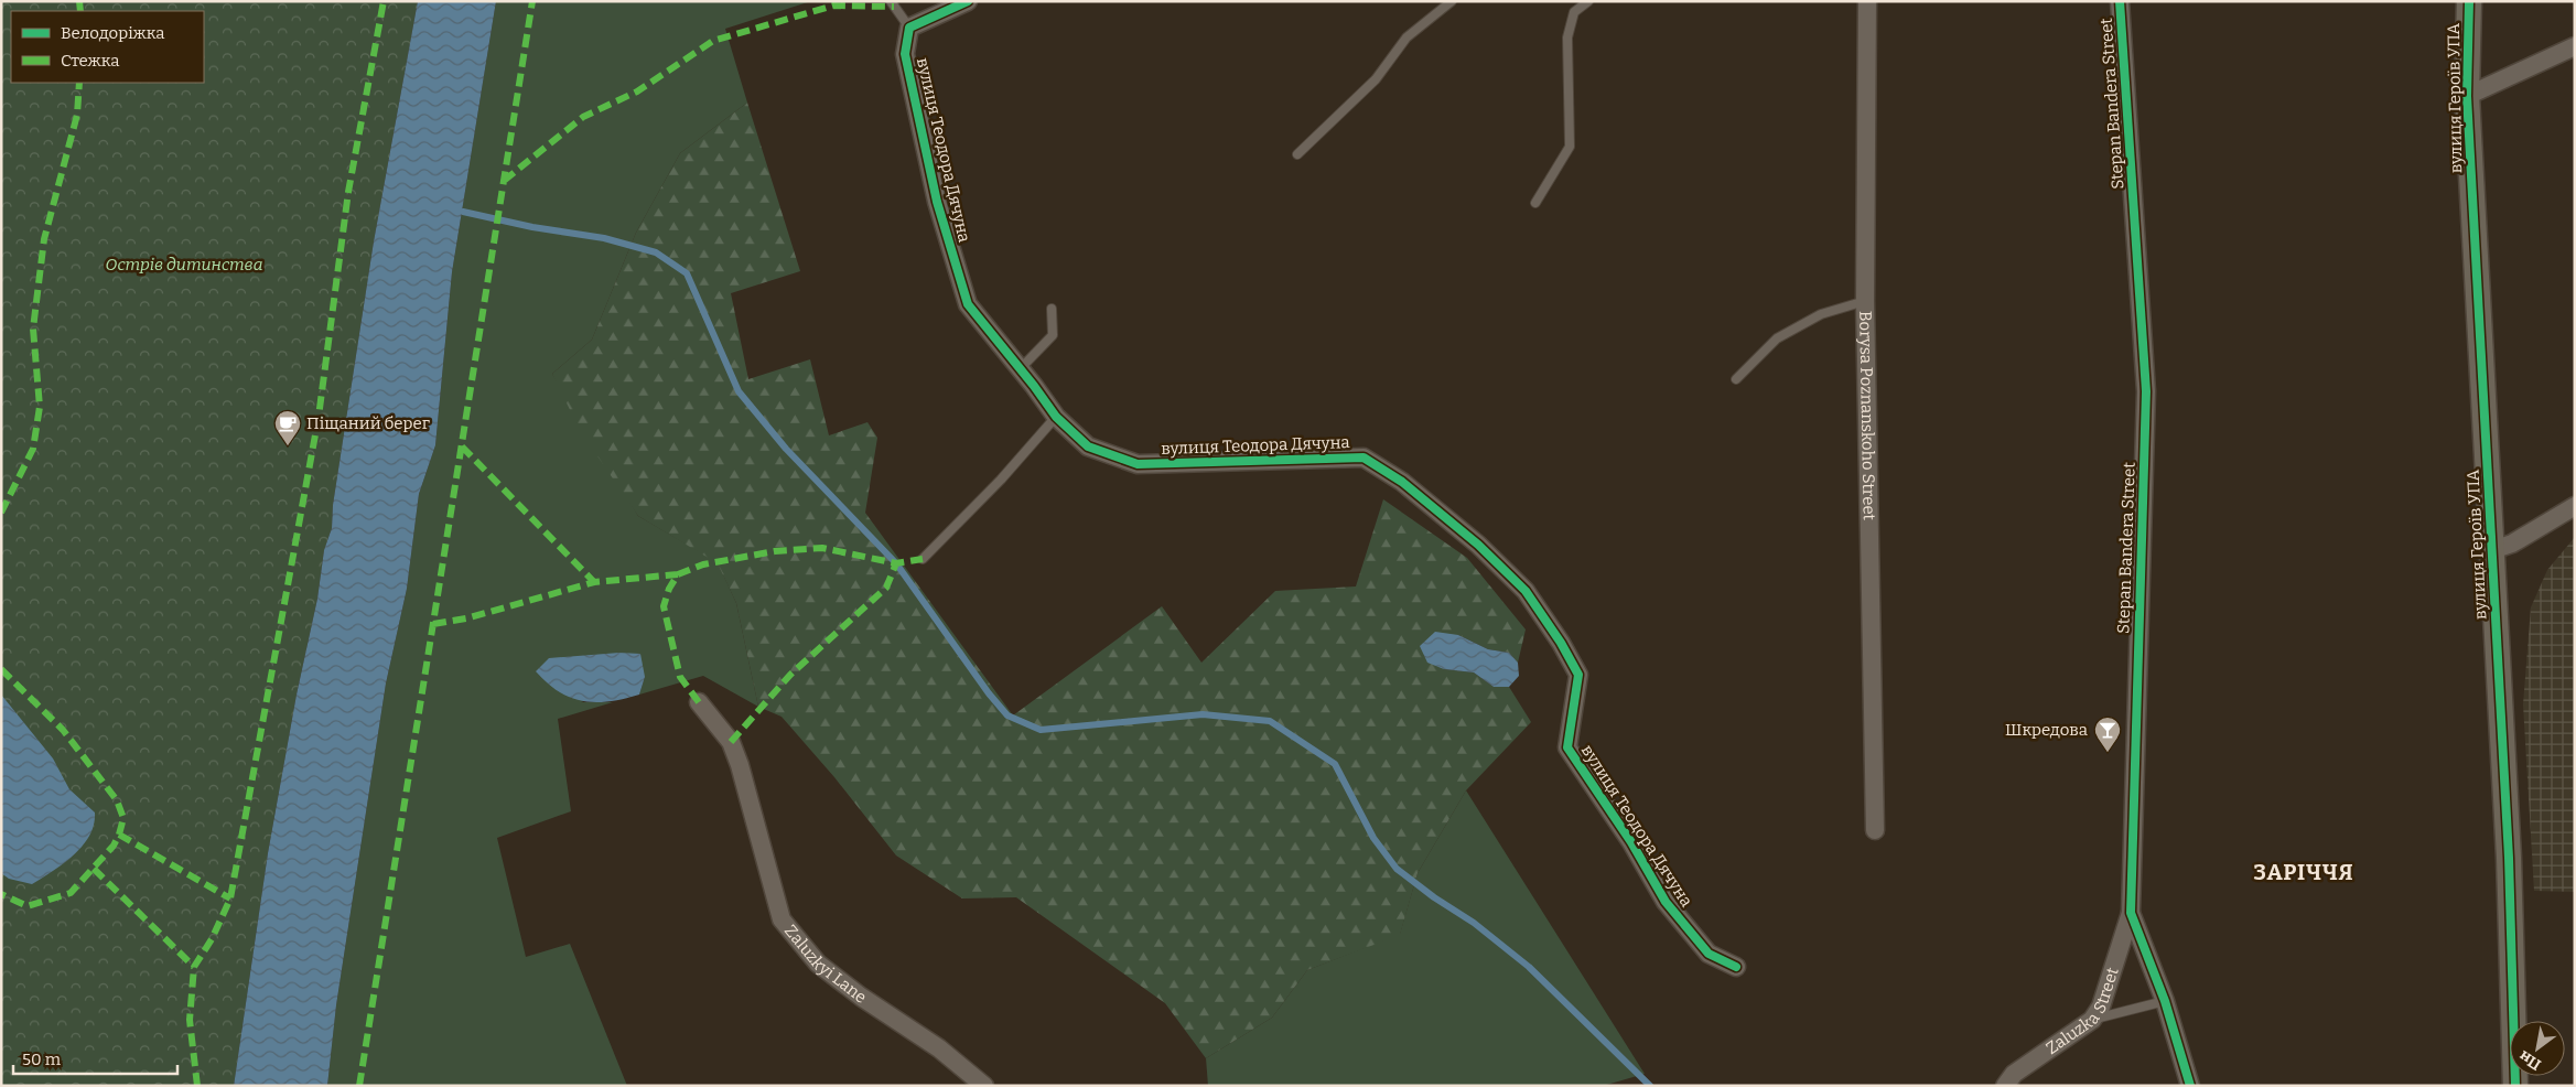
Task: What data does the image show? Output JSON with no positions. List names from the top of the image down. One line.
{"streets":{"street":["вулиця Героїв УПА","Stepan Bandera Street","вулиця Теодора Дячуна","Borysa Poznanskoho Street","Zaluzkyi Lane","Zaluzka Street"]},"crossings":[["Stepan Bandera Street","Zaluzka Street"]],"districts":["ЗАРІЧЧЯ"],"parks":["Острів дитинства"],"places":{"cafe":["Піщаний берег"],"bar":["Шкредова"]},"legend":["Велодоріжка","Стежка"],"scale_bar":"50 m","north":"bottom left"}
